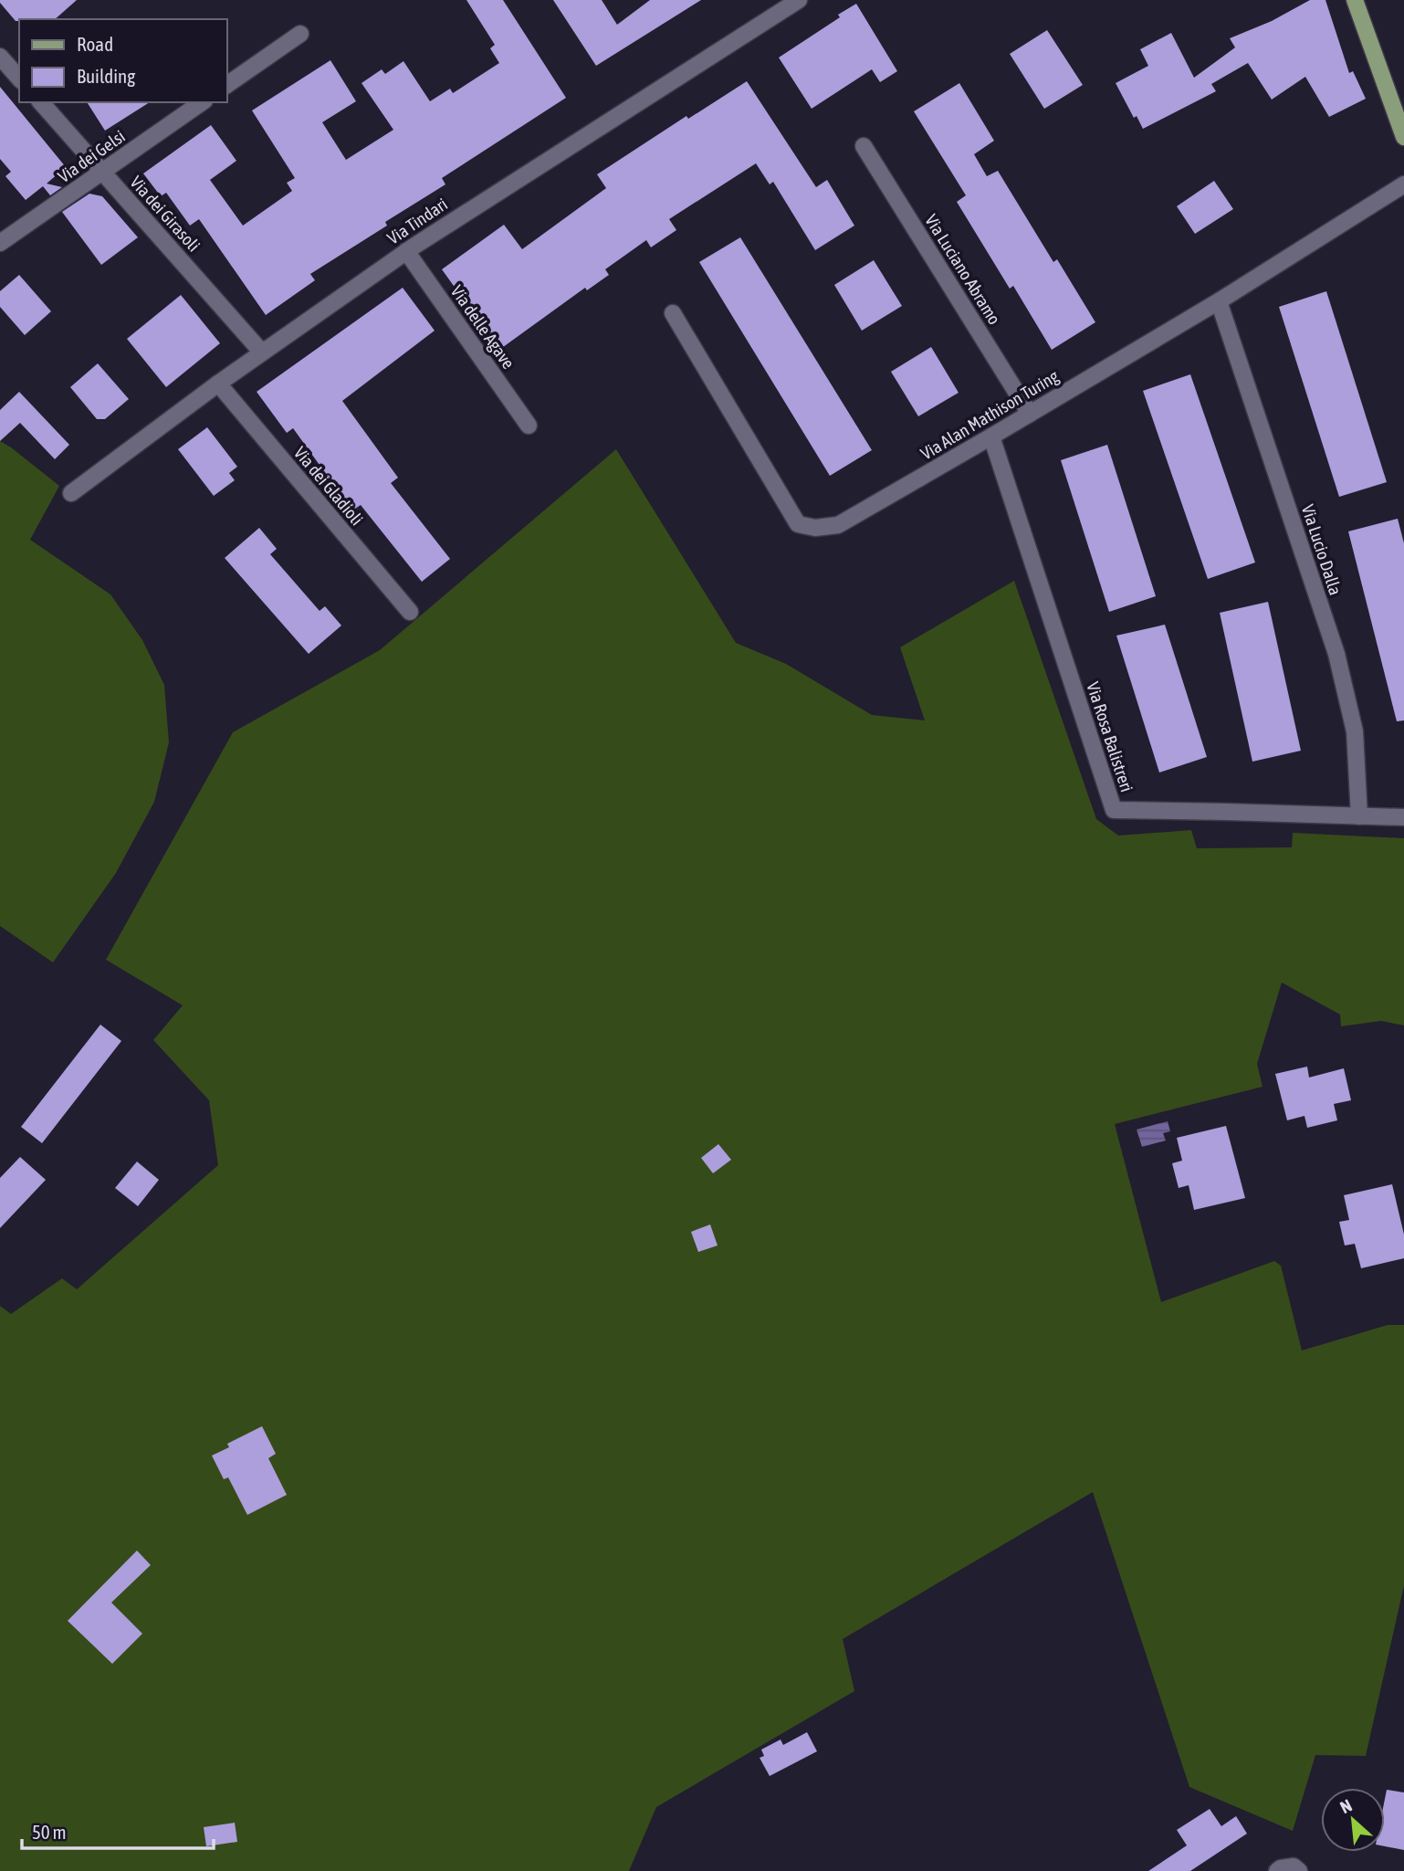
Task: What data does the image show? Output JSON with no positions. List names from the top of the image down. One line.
{"streets":{"street":["Via dei Gelsi","Via dei Girasoli","Via Tindari","Via Luciano Abramo","Via delle Agave","Via Alan Mathison Turing","Via dei Gladioli","Via Lucio Dalla","Via Rosa Balistreri"]},"crossings":[["Via dei Gelsi","Via dei Girasoli"],["Via dei Girasoli","Via Tindari"],["Via Tindari","Via delle Agave"],["Via Tindari","Via dei Gladioli"],["Via Luciano Abramo","Via Alan Mathison Turing"],["Via Alan Mathison Turing","Via Lucio Dalla"],["Via Alan Mathison Turing","Via Rosa Balistreri"],["Via Lucio Dalla","Via Rosa Balistreri"]],"legend":["Road","Building"],"scale_bar":"50 m","north":"top left"}
